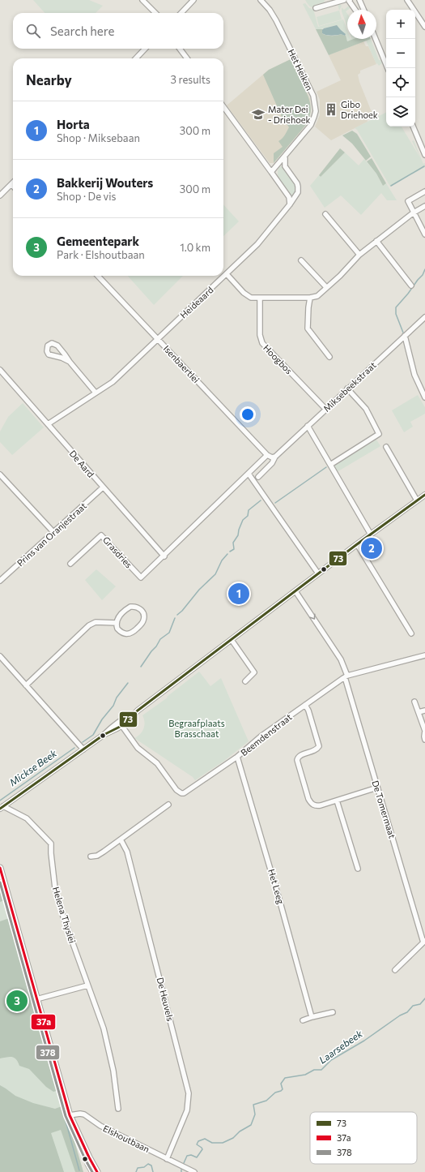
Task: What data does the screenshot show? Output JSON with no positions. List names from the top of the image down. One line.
{"streets":{"street":["Het Heiken","Heideaard","Hoogbos","Isenbaertlei","Miksebeekstraat","De Aard","Prins van Oranjestraat","Grasdries","Beemdenstraat","De Tomermaat","Het Leeg","Helena Thyslei","De Heuvels","Elshoutbaan"]},"crossings":[["Heideaard","Isenbaertlei"],["Heideaard","De Aard"],["Hoogbos","Miksebeekstraat"],["De Aard","Prins van Oranjestraat"],["De Aard","Grasdries"],["Beemdenstraat","De Tomermaat"],["Beemdenstraat","Het Leeg"],["De Heuvels","Elshoutbaan"]],"water":["Mickse Beek","Laarsebeek"],"parks":["Begraafplaats Brasschaat"],"places":{"building":["Gibo Driehoek"],"school or university":["Mater Dei - Driehoek"]},"lines":["transit line 73","transit line 37a","transit line 378"],"legend":["73","37a","378"],"north":"top","page":{"map_buttons":["+","−"],"search":"Search here","heading":["Nearby","3 results"],"list":[{"mark":"1","name":"Horta","note":"Shop · Miksebaan","value":"300 m"},{"mark":"2","name":"Bakkerij Wouters","note":"Shop · De vis","value":"300 m"},{"mark":"3","name":"Gemeentepark","note":"Park · Elshoutbaan","value":"1.0 km"}],"pins":["2","1","3"]}}
